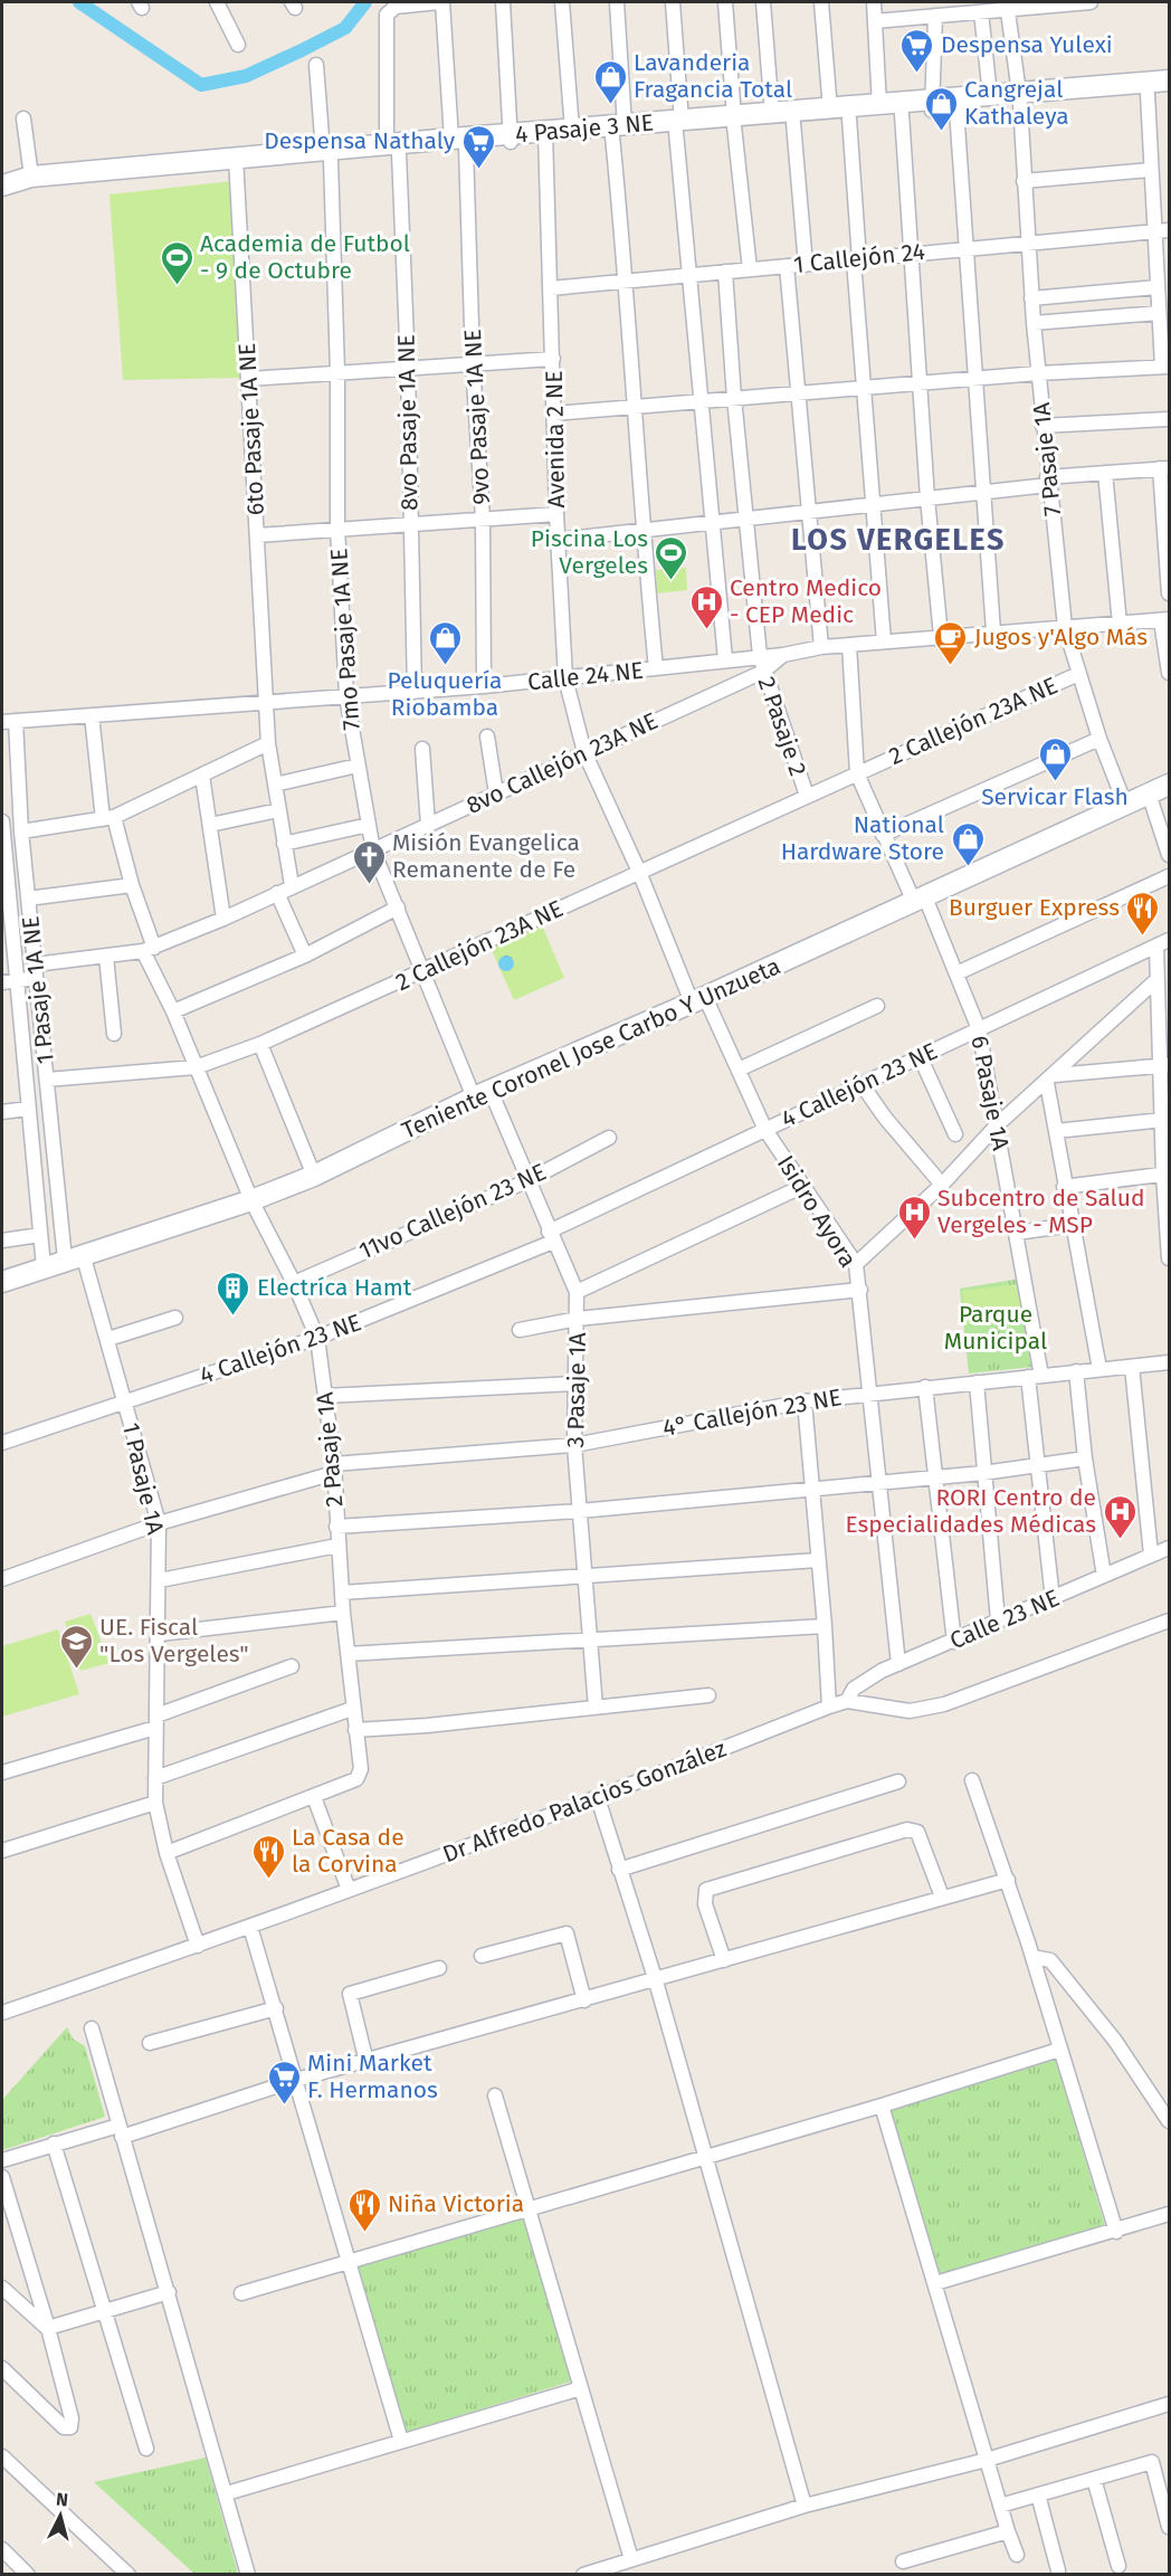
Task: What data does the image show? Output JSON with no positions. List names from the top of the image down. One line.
{"streets":{"street":["4 Pasaje 3 NE","1 Callejón 24","9vo Pasaje 1A NE","8vo Pasaje 1A NE","6to Pasaje 1A NE","Avenida 2 NE","7 Pasaje 1A","7mo Pasaje 1A NE","Calle 24 NE","2 Callejón 23A NE","2 Pasaje 2","8vo Callejón 23A NE","1 Pasaje 1A NE","Teniente Coronel Jose Carbo Y Unzueta","4 Callejón 23 NE","6 Pasaje 1A","11vo Callejón 23 NE","Isidro Ayora","3 Pasaje 1A","4° Callejón 23 NE","2 Pasaje 1A","1 Pasaje 1A","Calle 23 NE","Dr Alfredo Palacios González"]},"crossings":[["4 Pasaje 3 NE","9vo Pasaje 1A NE"],["4 Pasaje 3 NE","8vo Pasaje 1A NE"],["4 Pasaje 3 NE","6to Pasaje 1A NE"],["4 Pasaje 3 NE","Avenida 2 NE"],["4 Pasaje 3 NE","7 Pasaje 1A"],["4 Pasaje 3 NE","7mo Pasaje 1A NE"],["1 Callejón 24","Avenida 2 NE"],["1 Callejón 24","7 Pasaje 1A"],["1 Callejón 24","2 Pasaje 2"],["9vo Pasaje 1A NE","8vo Pasaje 1A NE"],["9vo Pasaje 1A NE","Calle 24 NE"],["8vo Pasaje 1A NE","Calle 24 NE"],["6to Pasaje 1A NE","Calle 24 NE"],["6to Pasaje 1A NE","8vo Callejón 23A NE"],["Avenida 2 NE","Calle 24 NE"],["Avenida 2 NE","2 Callejón 23A NE"],["Avenida 2 NE","8vo Callejón 23A NE"],["Avenida 2 NE","Teniente Coronel Jose Carbo Y Unzueta"],["Avenida 2 NE","Isidro Ayora"],["7 Pasaje 1A","Calle 24 NE"],["7 Pasaje 1A","2 Callejón 23A NE"],["7 Pasaje 1A","Teniente Coronel Jose Carbo Y Unzueta"],["7mo Pasaje 1A NE","Calle 24 NE"],["7mo Pasaje 1A NE","2 Callejón 23A NE"],["7mo Pasaje 1A NE","8vo Callejón 23A NE"],["7mo Pasaje 1A NE","Teniente Coronel Jose Carbo Y Unzueta"],["7mo Pasaje 1A NE","3 Pasaje 1A"],["Calle 24 NE","2 Pasaje 2"],["Calle 24 NE","8vo Callejón 23A NE"],["Calle 24 NE","1 Pasaje 1A NE"],["Calle 24 NE","2 Pasaje 1A"],["2 Callejón 23A NE","2 Pasaje 2"],["2 Callejón 23A NE","1 Pasaje 1A NE"],["2 Callejón 23A NE","6 Pasaje 1A"],["2 Callejón 23A NE","2 Pasaje 1A"],["2 Pasaje 2","8vo Callejón 23A NE"],["8vo Callejón 23A NE","1 Pasaje 1A NE"],["8vo Callejón 23A NE","2 Pasaje 1A"],["1 Pasaje 1A NE","Teniente Coronel Jose Carbo Y Unzueta"],["1 Pasaje 1A NE","1 Pasaje 1A"],["Teniente Coronel Jose Carbo Y Unzueta","6 Pasaje 1A"],["Teniente Coronel Jose Carbo Y Unzueta","Isidro Ayora"],["Teniente Coronel Jose Carbo Y Unzueta","3 Pasaje 1A"],["Teniente Coronel Jose Carbo Y Unzueta","2 Pasaje 1A"],["Teniente Coronel Jose Carbo Y Unzueta","1 Pasaje 1A"],["4 Callejón 23 NE","6 Pasaje 1A"],["4 Callejón 23 NE","Isidro Ayora"],["4 Callejón 23 NE","3 Pasaje 1A"],["4 Callejón 23 NE","2 Pasaje 1A"],["4 Callejón 23 NE","1 Pasaje 1A"],["6 Pasaje 1A","4° Callejón 23 NE"],["6 Pasaje 1A","Calle 23 NE"],["11vo Callejón 23 NE","3 Pasaje 1A"],["11vo Callejón 23 NE","2 Pasaje 1A"],["Isidro Ayora","4° Callejón 23 NE"],["Isidro Ayora","Calle 23 NE"],["3 Pasaje 1A","4° Callejón 23 NE"],["4° Callejón 23 NE","2 Pasaje 1A"],["4° Callejón 23 NE","1 Pasaje 1A"],["2 Pasaje 1A","1 Pasaje 1A"],["1 Pasaje 1A","Dr Alfredo Palacios González"],["Calle 23 NE","Dr Alfredo Palacios González"]],"districts":["LOS VERGELES"],"parks":["Parque Municipal"],"places":{"supermarket":["Despensa Yulexi","Despensa Nathaly","Mini Market F. Hermanos"],"shop":["Lavanderia Fragancia Total","Cangrejal Kathaleya","Peluquería Riobamba","Servicar Flash","National Hardware Store"],"sports":["Academia de Futbol - 9 de Octubre","Piscina Los Vergeles"],"hospital":["Centro Medico - CEP Medic","Subcentro de Salud Vergeles - MSP","RORI Centro de Especialidades Médicas"],"cafe":["Jugos y'Algo Más"],"church":["Misión Evangelica Remanente de Fe"],"restaurant":["Burguer Express","La Casa de la Corvina","Niña Victoria"],"building":["Electríca Hamt"],"school or university":["UE. Fiscal \"Los Vergeles\""]},"north":"top"}
